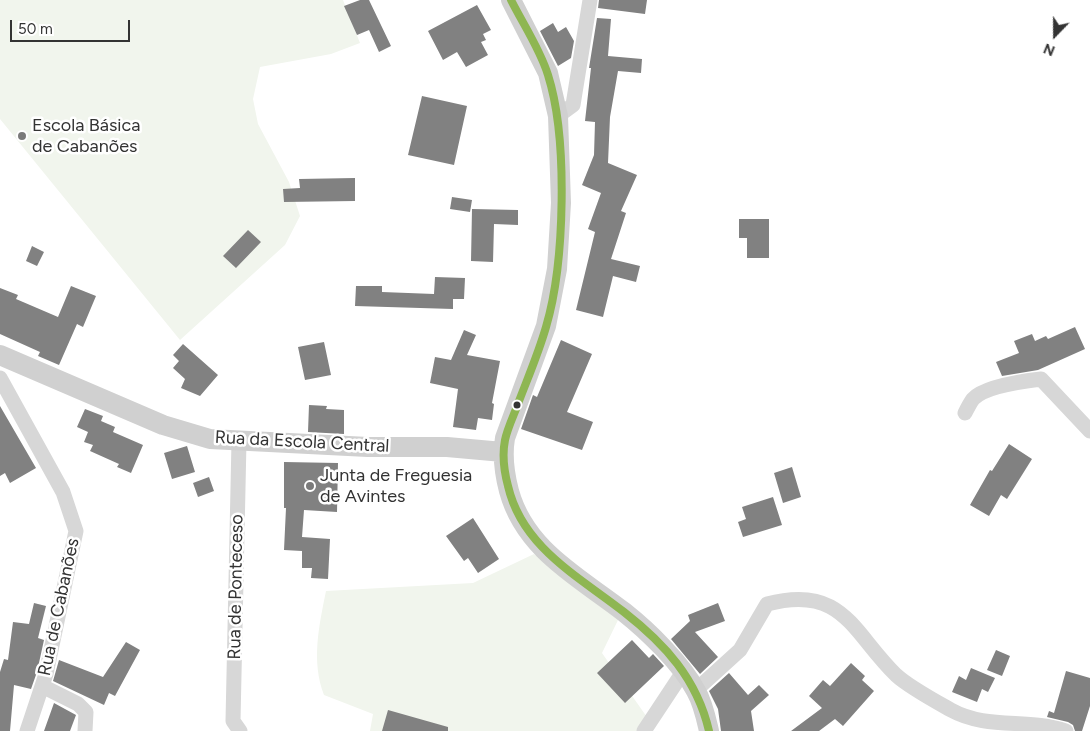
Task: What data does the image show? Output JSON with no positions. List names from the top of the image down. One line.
{"streets":{"street":["Rua da Escola Central","Rua de Ponteceso","Rua de Cabanões"]},"crossings":[["Rua da Escola Central","Rua de Ponteceso"]],"places":["Escola Básica de Cabanões","Junta de Freguesia de Avintes"],"scale_bar":"50 m","north":"bottom"}
